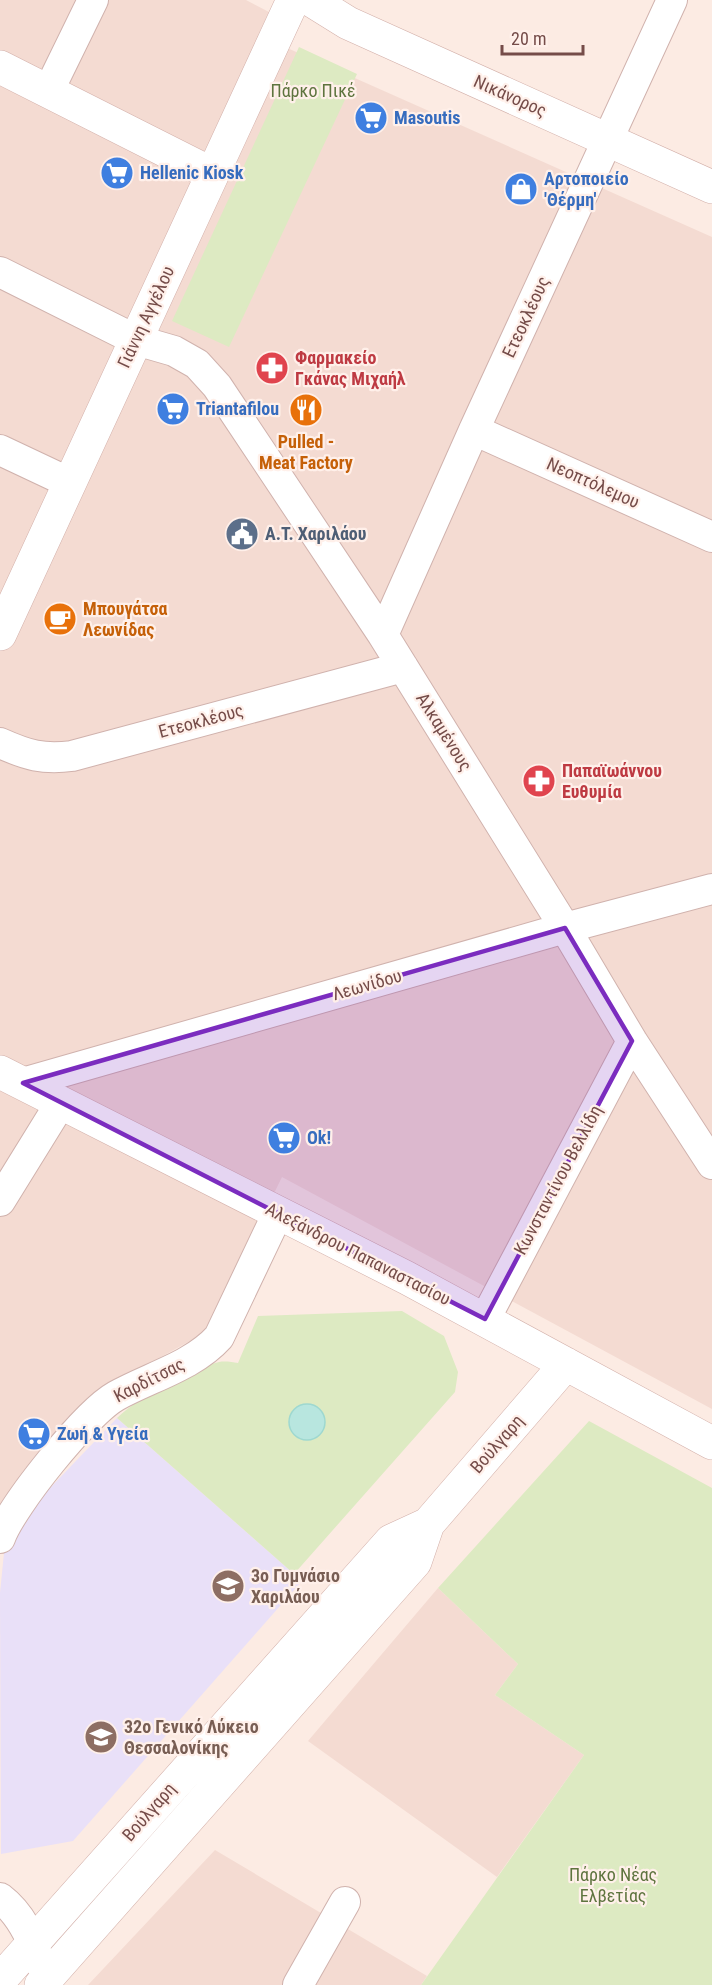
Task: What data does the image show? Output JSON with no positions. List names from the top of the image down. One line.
{"streets":{"main road":["Νικάνορος","Γιάννη Αγγέλου","Αλεξάνδρου Παπαναστασίου","Βούλγαρη"],"street":["Ετεοκλέους","Νεοπτόλεμου","Αλκαμένους","Λεωνίδου","Κωνσταντίνου Βελλίδη","Καρδίτσας"]},"crossings":[["Νικάνορος","Ετεοκλέους"],["Γιάννη Αγγέλου","Αλκαμένους"],["Ετεοκλέους","Νεοπτόλεμου"],["Ετεοκλέους","Αλκαμένους"],["Αλκαμένους","Λεωνίδου"],["Αλκαμένους","Κωνσταντίνου Βελλίδη"],["Λεωνίδου","Αλεξάνδρου Παπαναστασίου"],["Κωνσταντίνου Βελλίδη","Αλεξάνδρου Παπαναστασίου"],["Αλεξάνδρου Παπαναστασίου","Καρδίτσας"],["Αλεξάνδρου Παπαναστασίου","Βούλγαρη"]],"parks":["Πάρκο Πικέ","Πάρκο Νέας Ελβετίας"],"places":{"supermarket":["Masoutis","Hellenic Kiosk","Triantafilou","Ok!","Ζωή & Υγεία"],"shop":["Αρτοποιείο 'Θέρμη'"],"pharmacy":["Φαρμακείο Γκάνας Μιχαήλ","Παπαϊωάννου Ευθυμία"],"restaurant":["Pulled - Meat Factory"],"public building":["Α.Τ. Χαριλάου"],"cafe":["Μπουγάτσα Λεωνίδας"],"school or university":["3ο Γυμνάσιο Χαριλάου","32ο Γενικό Λύκειο Θεσσαλονίκης"]},"scale_bar":"20 m"}
